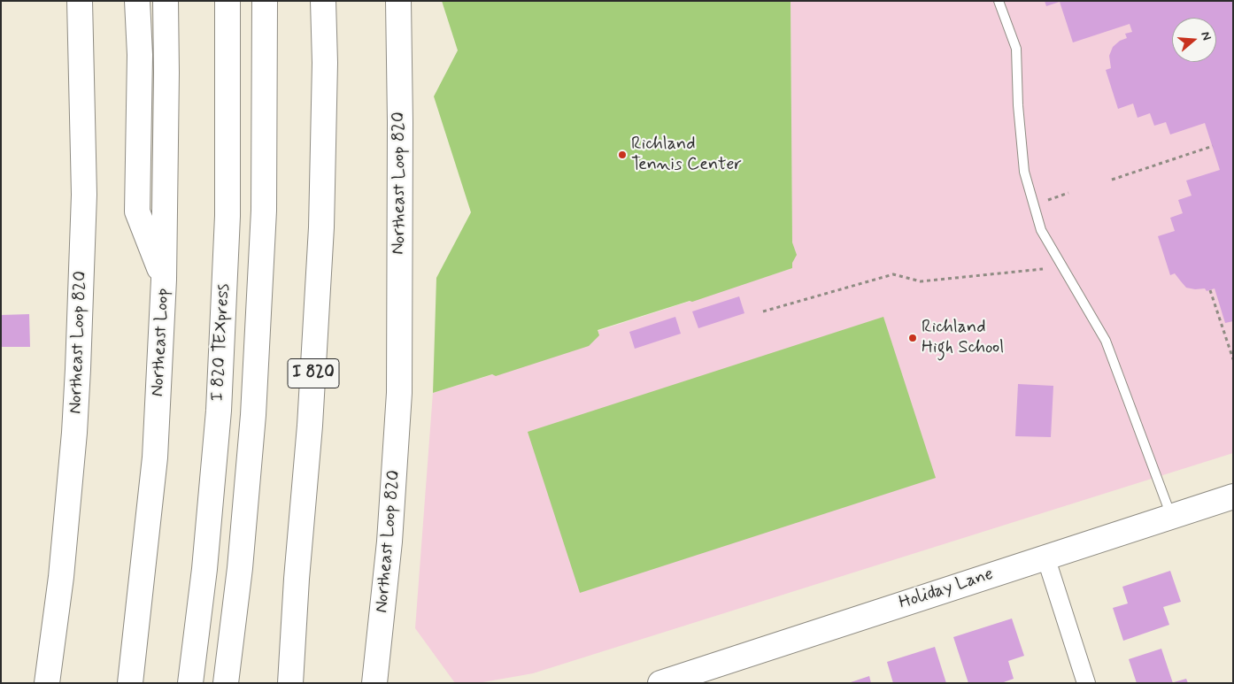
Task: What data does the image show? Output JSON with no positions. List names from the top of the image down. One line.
{"streets":{"main road":["Northeast Loop 820","Northeast Loop","I 820 TEXpress","I 820","Holiday Lane"]},"places":["Richland Tennis Center","Richland High School"],"north":"right"}
